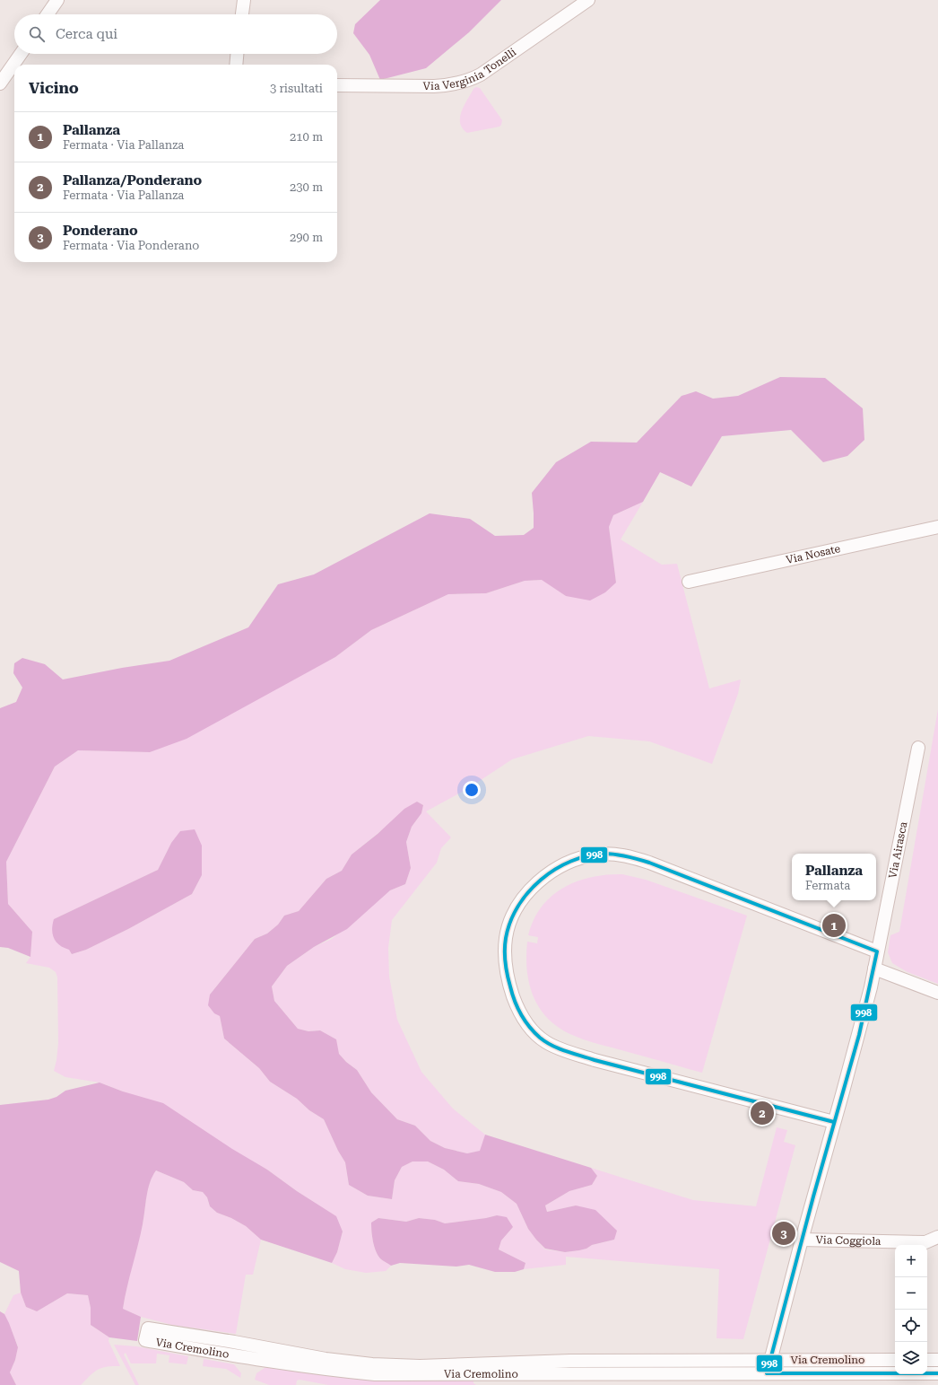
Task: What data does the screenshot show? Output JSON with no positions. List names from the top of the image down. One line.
{"streets":{"street":["Via Verginia Tonelli","Via Nosate","Via Airasca","Via Coggiola","Via Cremolino"]},"crossings":[["Via Airasca","Via Coggiola"],["Via Airasca","Via Cremolino"]],"lines":["transit line 998"],"page":{"search":"Cerca qui","heading":["Vicino","3 risultati"],"list":[{"mark":"1","name":"Pallanza","note":"Fermata · Via Pallanza","value":"210 m"},{"mark":"2","name":"Pallanza/Ponderano","note":"Fermata · Via Pallanza","value":"230 m"},{"mark":"3","name":"Ponderano","note":"Fermata · Via Ponderano","value":"290 m"}],"popup":["Pallanza","Fermata"],"pins":["1","2","3"],"map_buttons":["+","−"]}}
